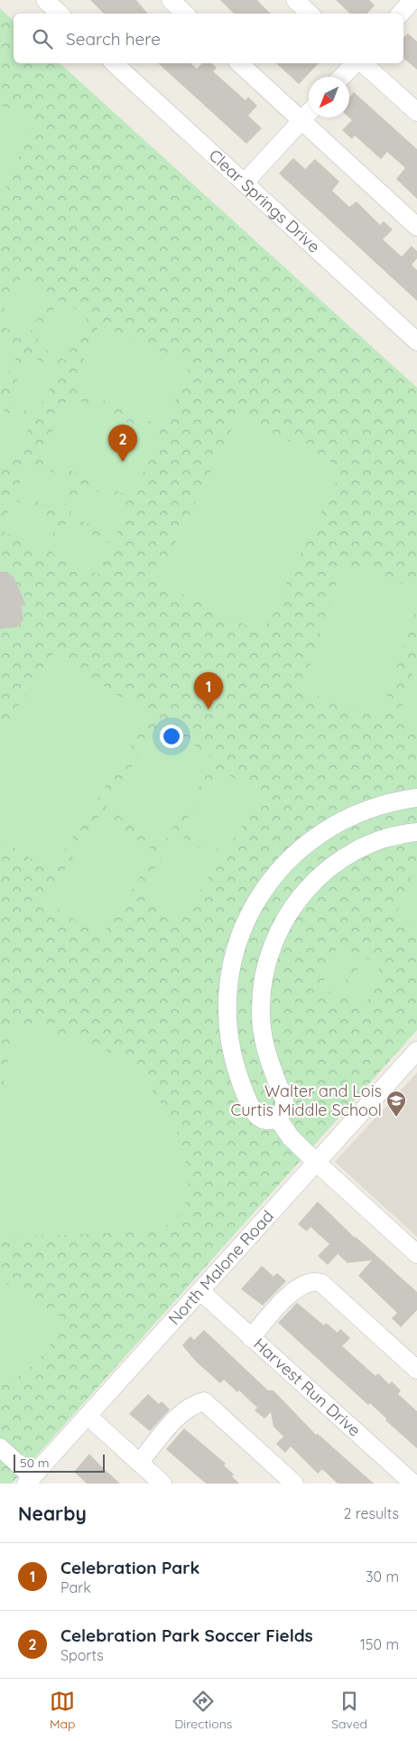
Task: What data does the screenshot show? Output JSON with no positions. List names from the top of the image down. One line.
{"streets":{"street":["Clear Springs Drive","North Malone Road","Harvest Run Drive"]},"crossings":[["North Malone Road","Harvest Run Drive"]],"places":{"school or university":["Walter and Lois Curtis Middle School"]},"scale_bar":"50 m","north":"bottom left","page":{"search":"Search here","pins":["2","1"],"scale":"50 m","heading":["Nearby","2 results"],"list":[{"mark":"1","name":"Celebration Park","note":"Park","value":"30 m"},{"mark":"2","name":"Celebration Park Soccer Fields","note":"Sports","value":"150 m"}],"nav":["Map","Directions","Saved"]}}
